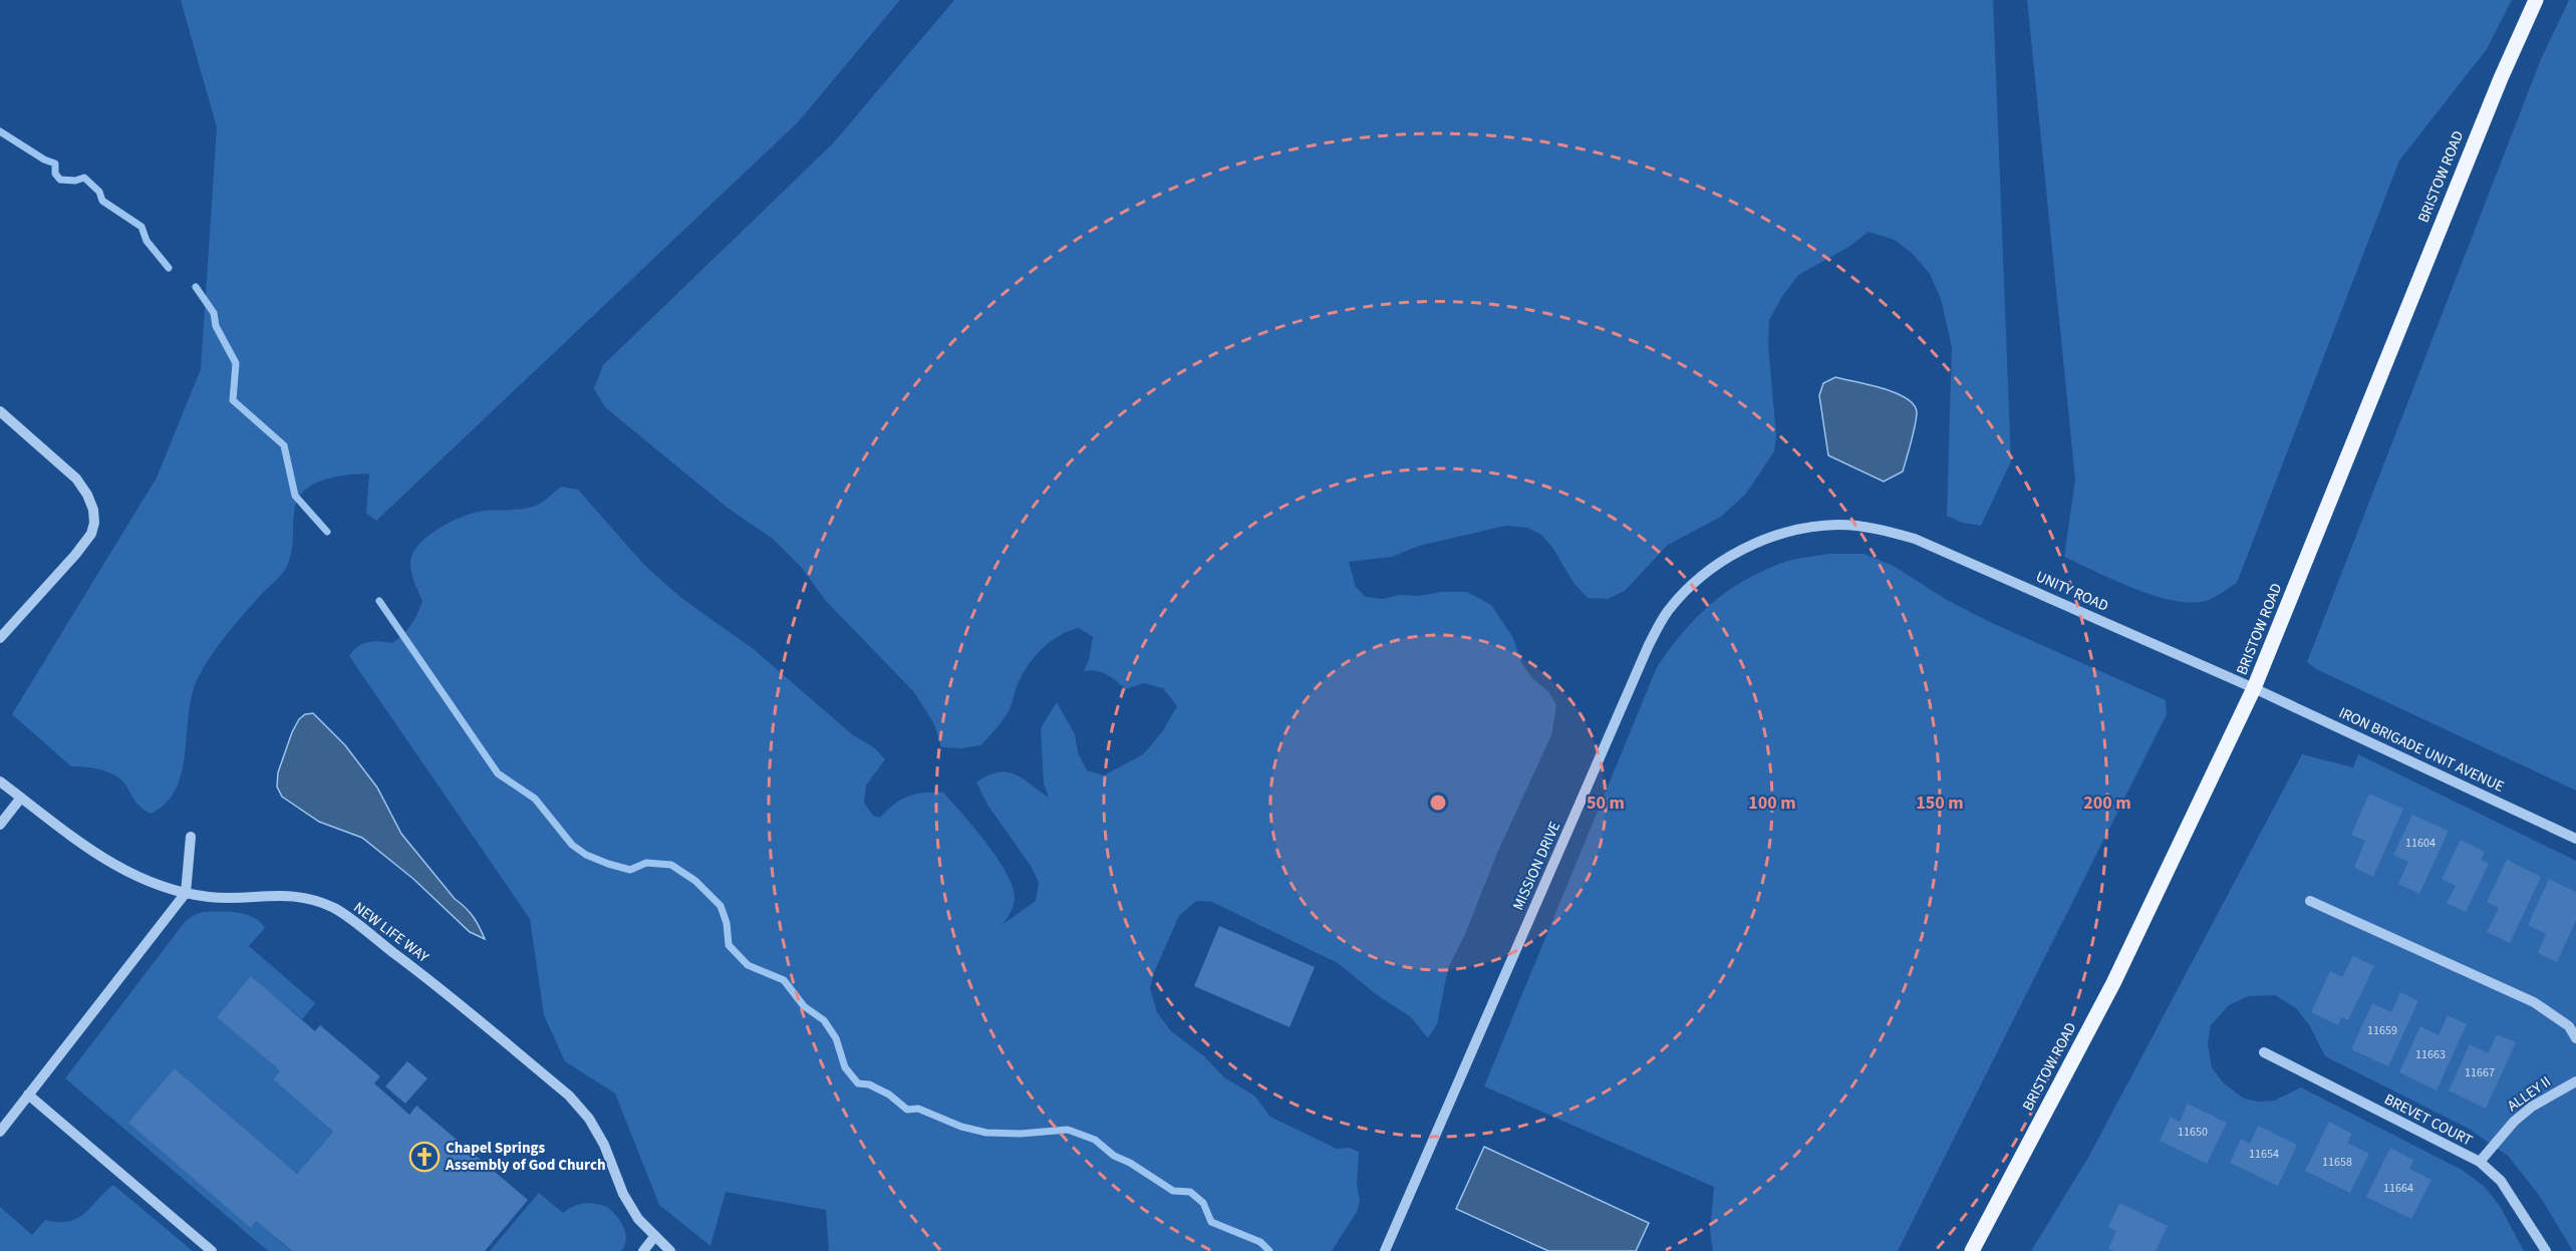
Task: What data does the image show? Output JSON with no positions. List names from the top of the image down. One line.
{"streets":{"main road":["BRISTOW ROAD"],"street":["UNITY ROAD","IRON BRIGADE UNIT AVENUE","MISSION DRIVE","NEW LIFE WAY","ALLEY II","BREVET COURT"]},"crossings":[["BRISTOW ROAD","UNITY ROAD"],["BRISTOW ROAD","IRON BRIGADE UNIT AVENUE"],["UNITY ROAD","IRON BRIGADE UNIT AVENUE"],["UNITY ROAD","MISSION DRIVE"],["ALLEY II","BREVET COURT"]],"places":{"church":["Chapel Springs Assembly of God Church"]},"house_numbers":["11604","11659","11663","11667","11650","11654","11658","11664"],"rings":["50 m","100 m","150 m","200 m"]}
